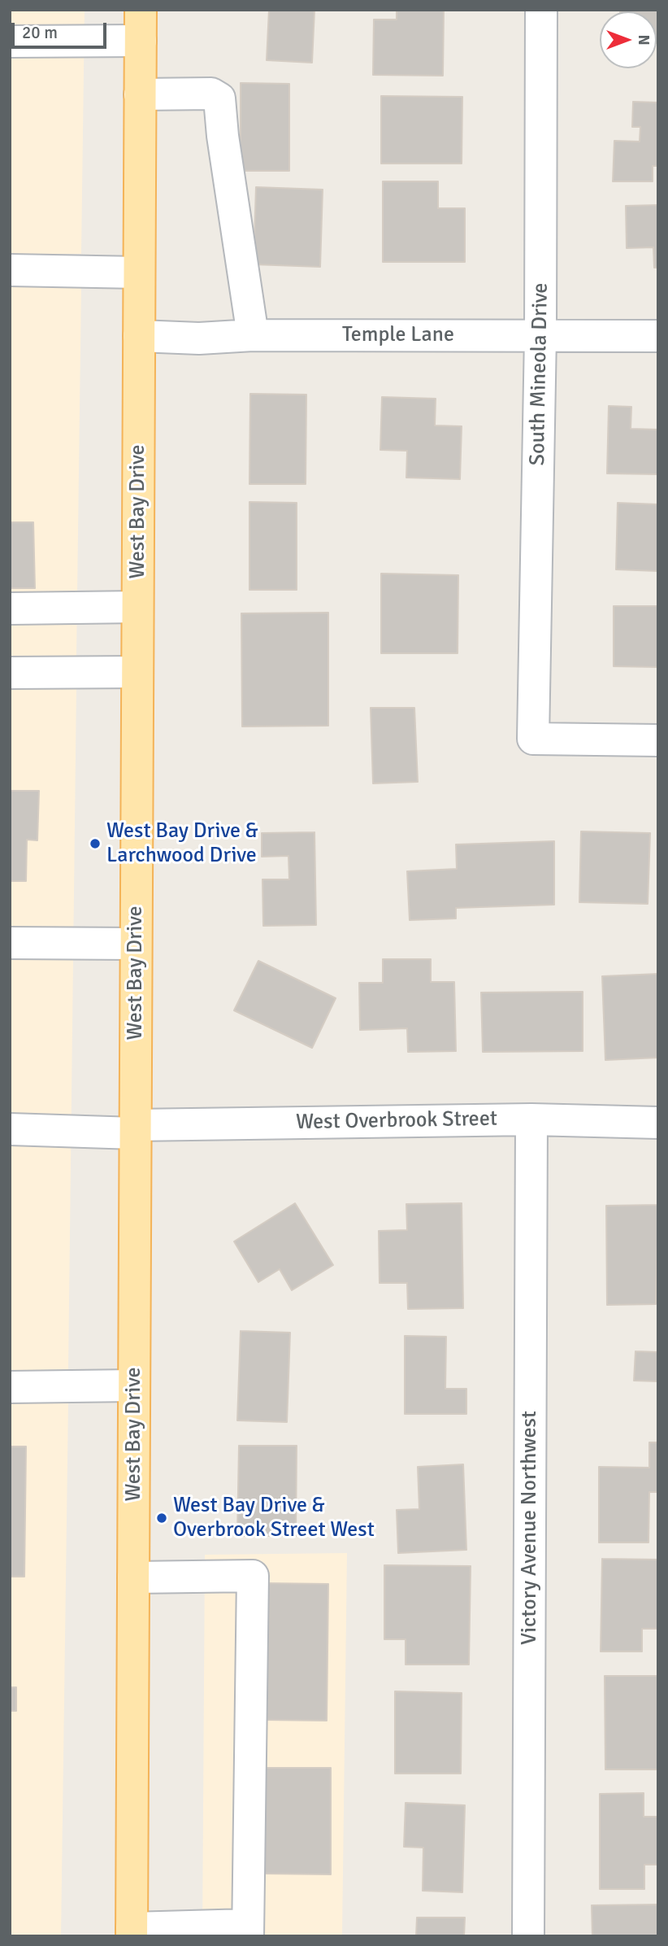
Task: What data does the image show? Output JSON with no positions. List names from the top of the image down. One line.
{"streets":{"main road":["West Bay Drive"],"street":["Temple Lane","South Mineola Drive","West Overbrook Street","Victory Avenue Northwest"]},"crossings":[["Temple Lane","South Mineola Drive"],["Temple Lane","West Bay Drive"],["West Bay Drive","West Overbrook Street"],["West Overbrook Street","Victory Avenue Northwest"]],"places":["West Bay Drive & Larchwood Drive","West Bay Drive & Overbrook Street West"],"scale_bar":"20 m","north":"right"}
